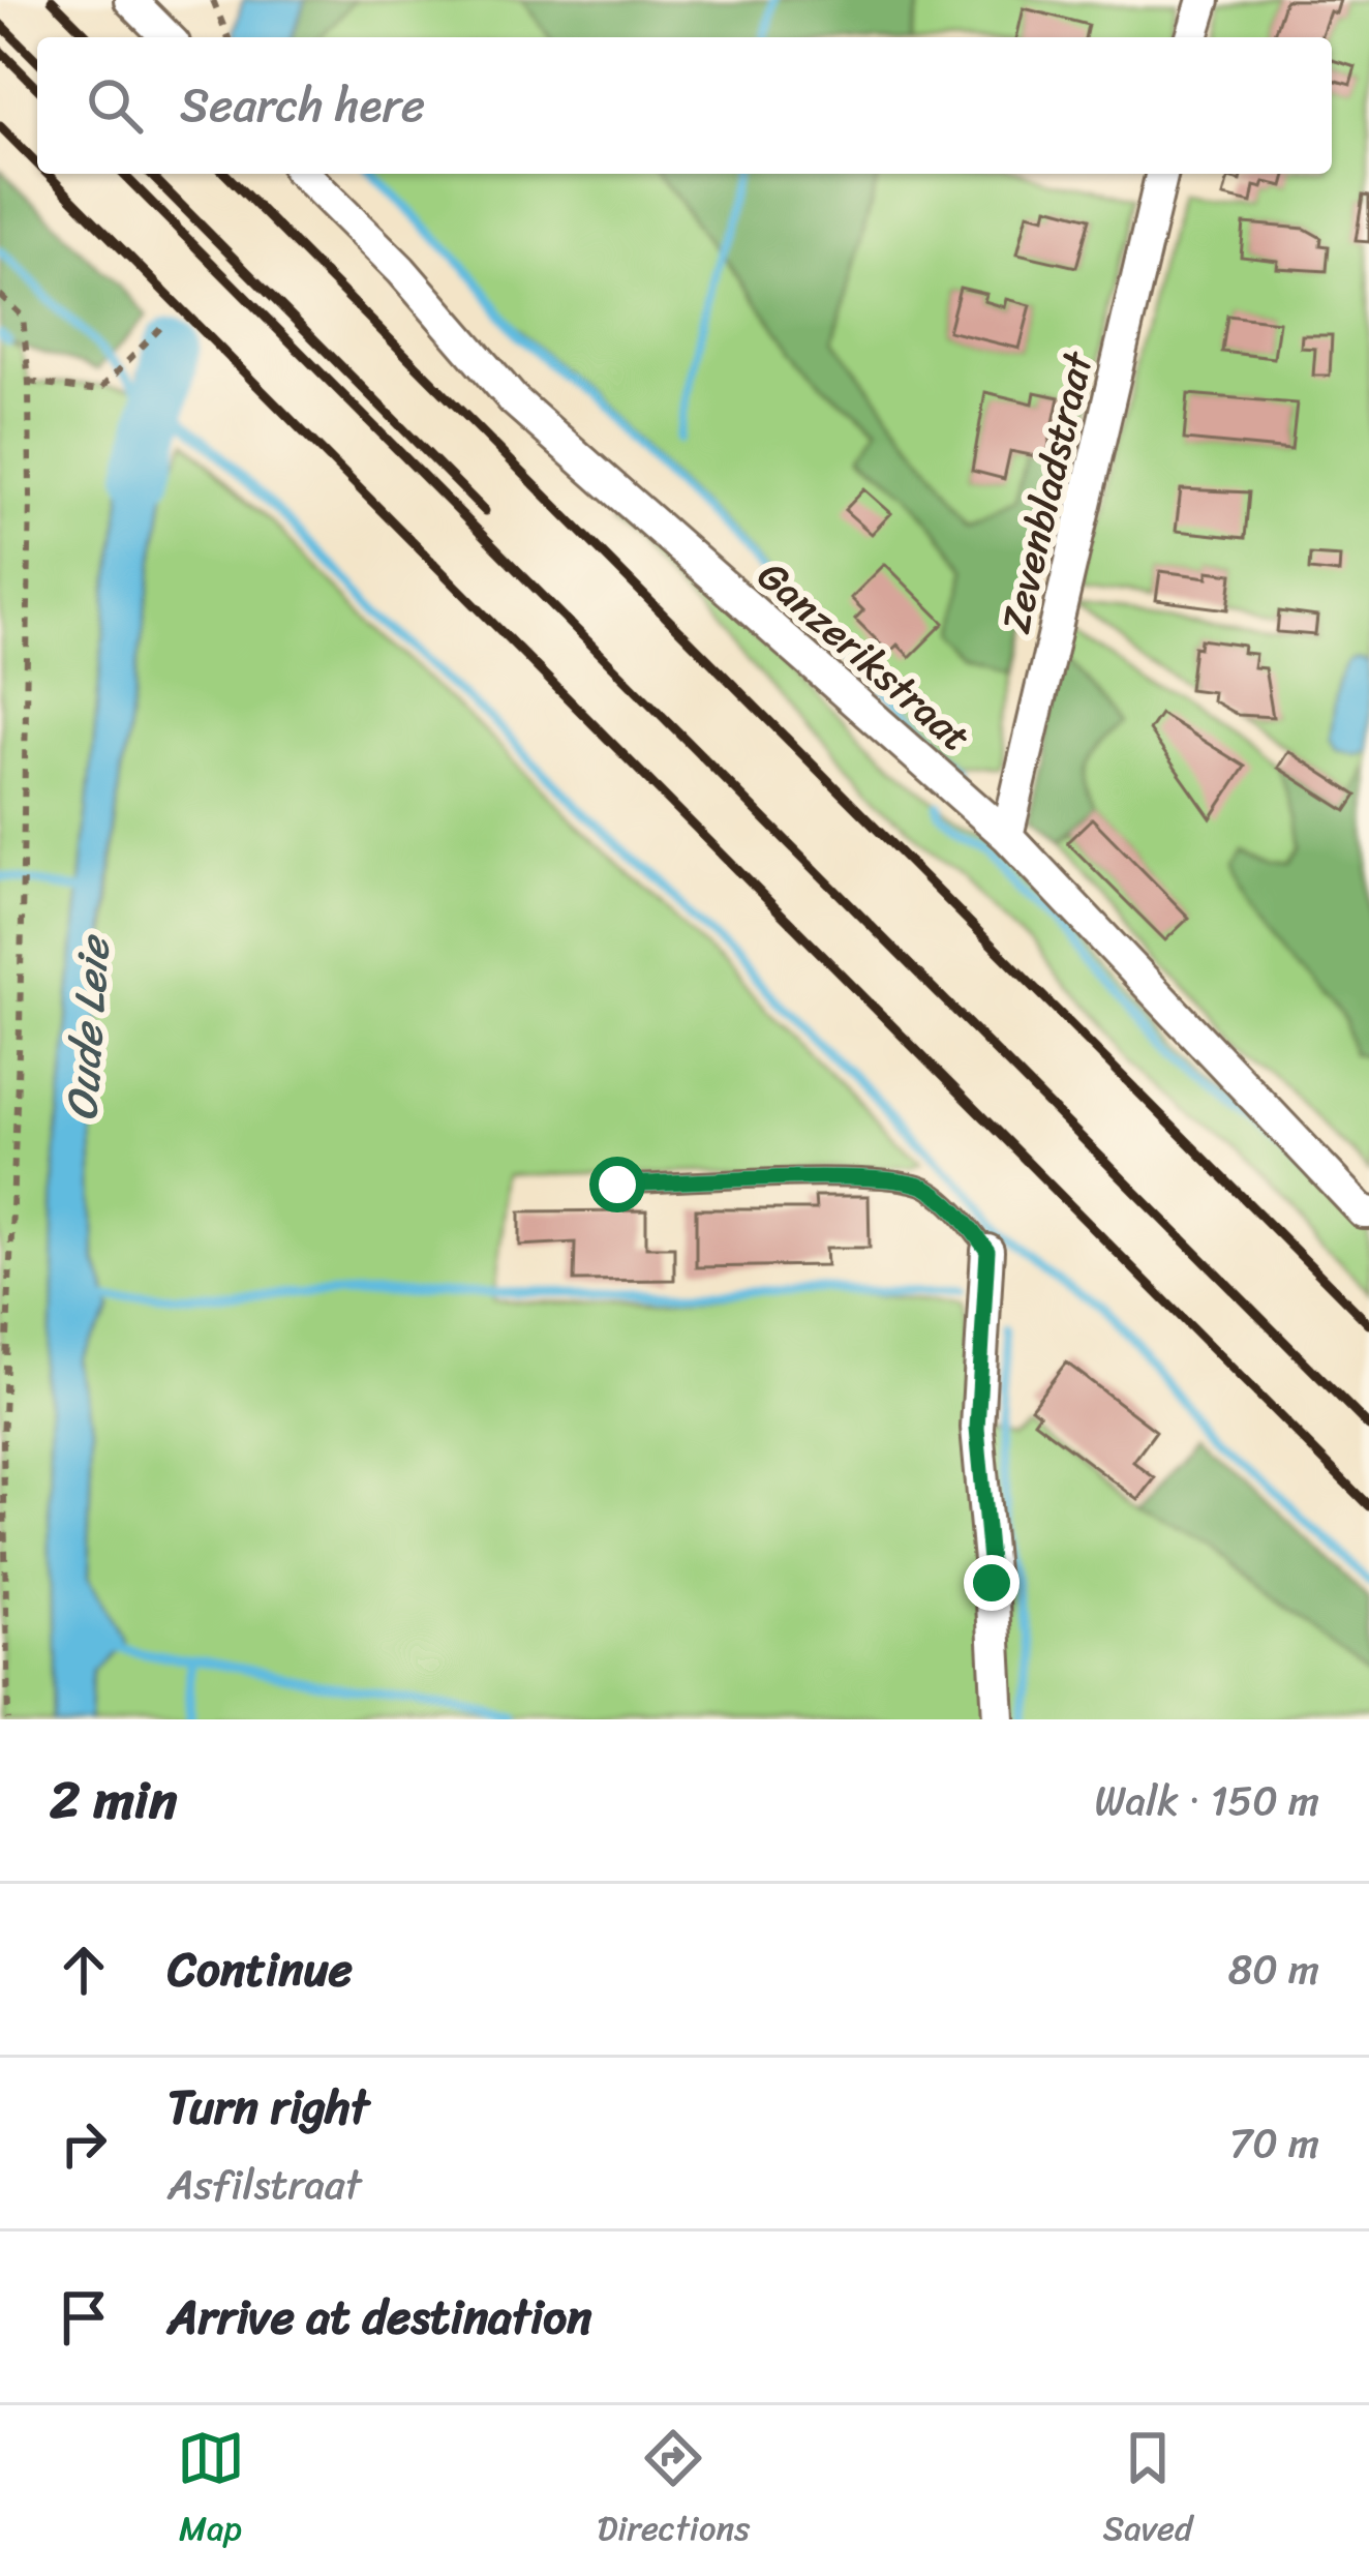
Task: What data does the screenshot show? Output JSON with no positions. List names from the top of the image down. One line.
{"streets":{"street":["Zevenbladstraat","Ganzerikstraat"]},"crossings":[["Zevenbladstraat","Ganzerikstraat"]],"water":["Oude Leie"],"page":{"search":"Search here","heading":["2 min","Walk · 150 m"],"list":[["Continue","80 m"],["Turn right","Asfilstraat","70 m"],"Arrive at destination"],"nav":["Map","Directions","Saved"]}}
